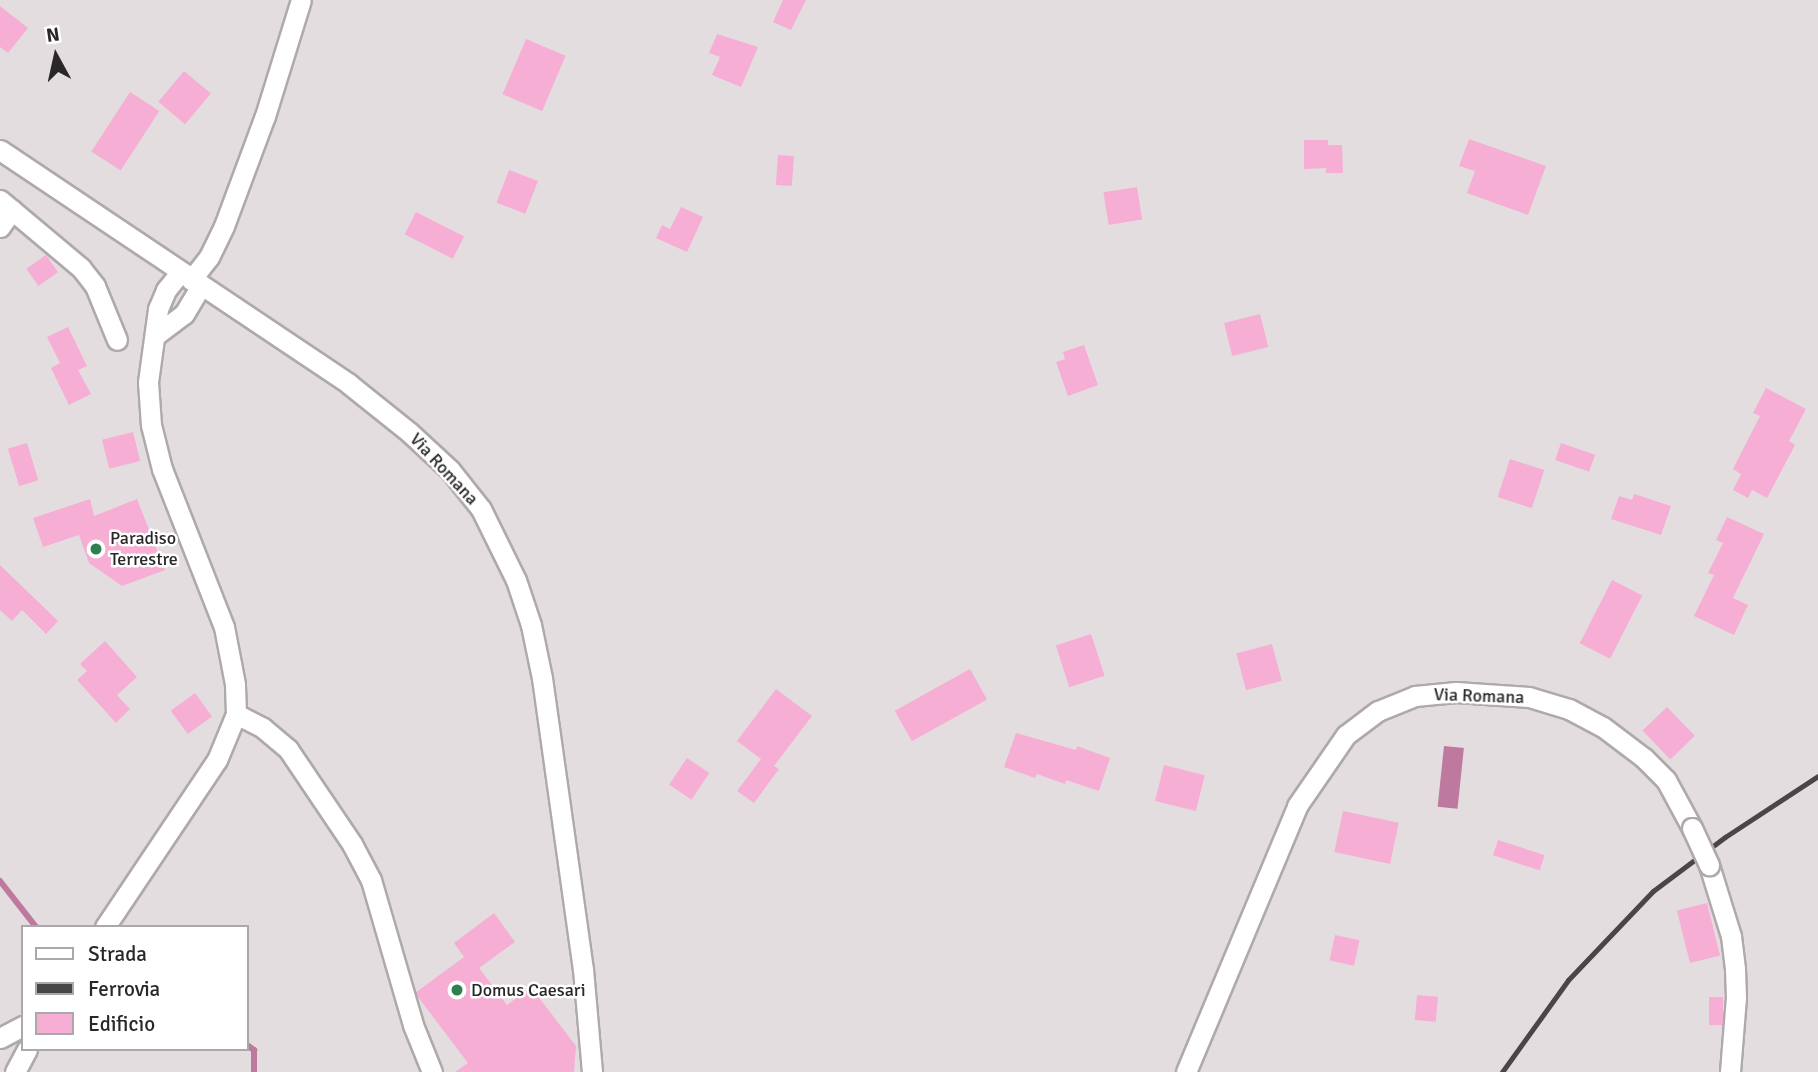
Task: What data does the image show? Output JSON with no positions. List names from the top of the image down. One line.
{"streets":{"street":["Via Romana"]},"places":["Paradiso Terrestre","Domus Caesari"],"legend":["Strada","Ferrovia","Edificio"],"north":"top"}
